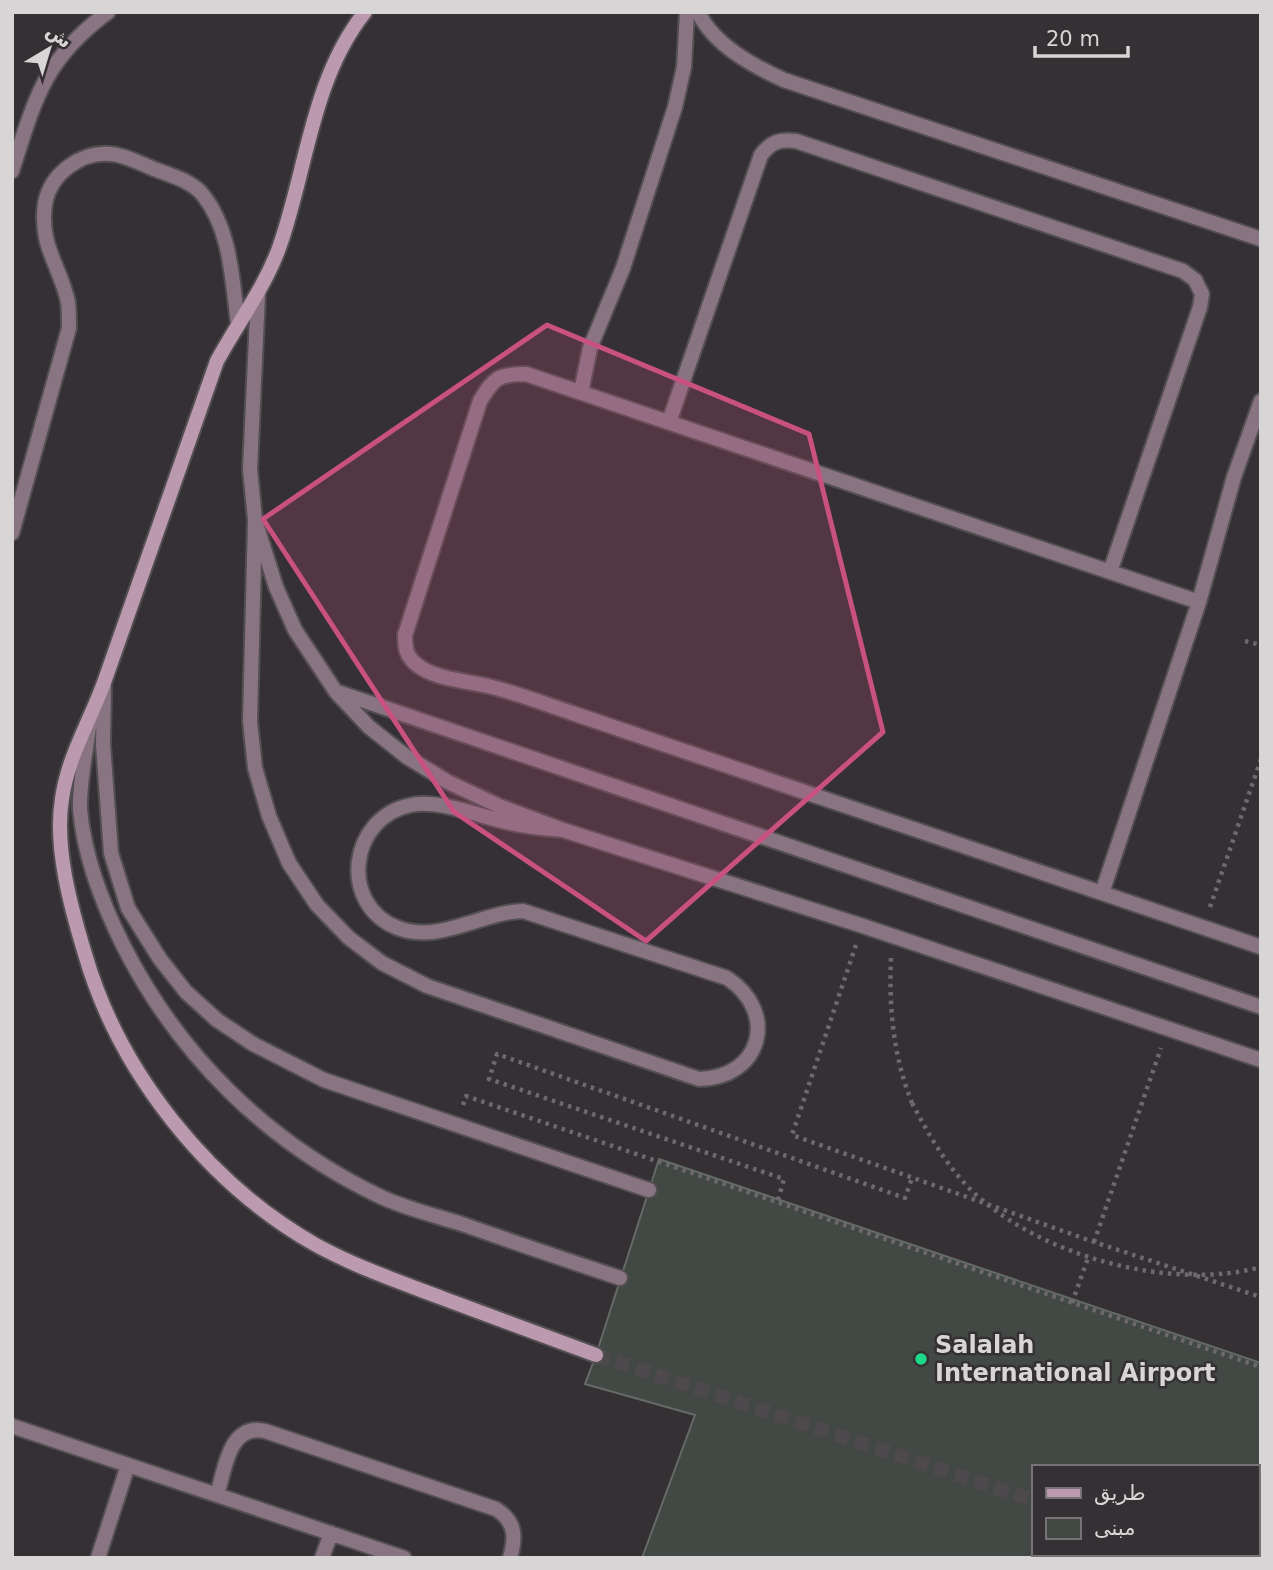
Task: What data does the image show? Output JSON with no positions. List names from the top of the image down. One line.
{"places":["Salalah International Airport"],"legend":["طريق","مبنى"],"scale_bar":"20 m","north":"top right"}
